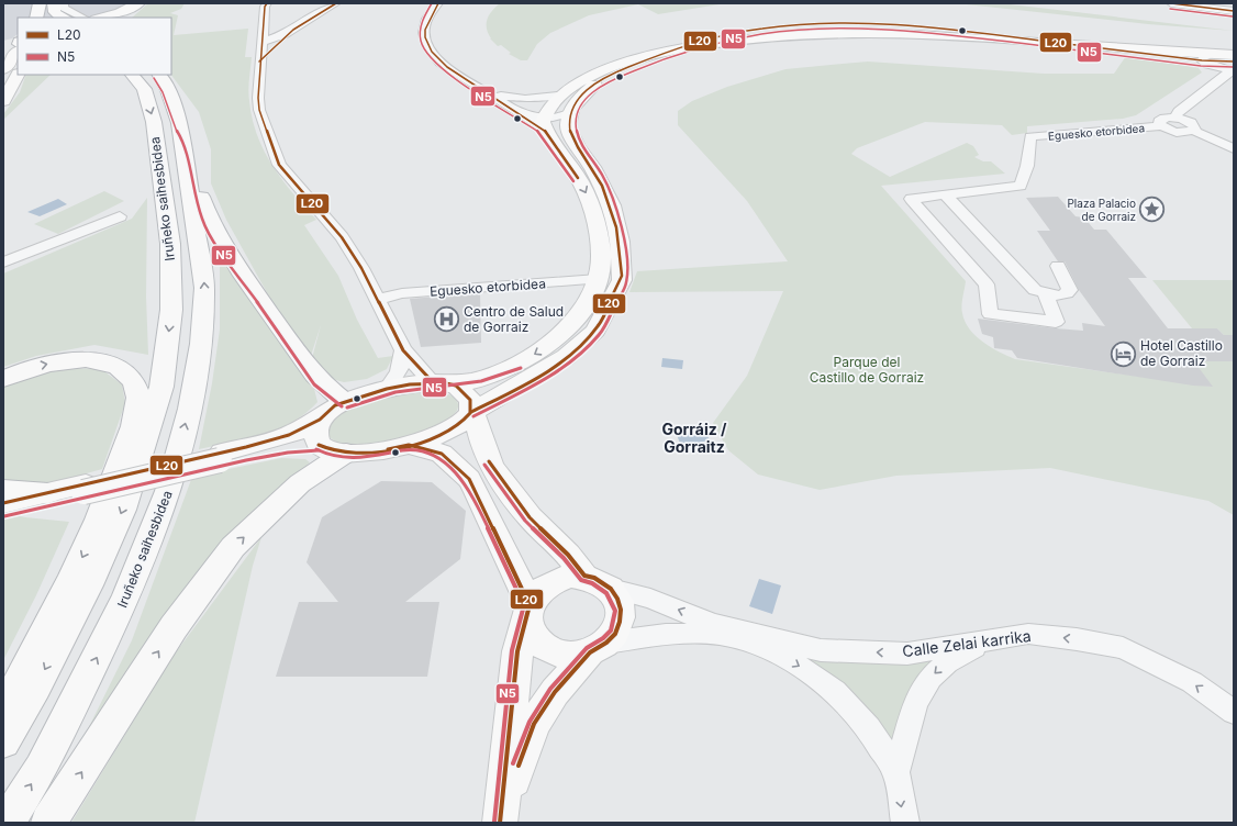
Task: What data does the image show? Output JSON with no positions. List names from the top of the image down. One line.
{"streets":{"main road":["Iruñeko saihesbidea"],"street":["Eguesko etorbidea","Calle Zelai karrika"]},"one_way":["Calle Zelai karrika"],"districts":["Gorráiz / Gorraitz"],"parks":["Parque del Castillo de Gorraiz"],"places":{"place":["Plaza Palacio de Gorraiz"],"hospital":["Centro de Salud de Gorraiz"],"hotel":["Hotel Castillo de Gorraiz"]},"lines":["transit line L20","transit line N5"],"legend":["L20","N5"]}
